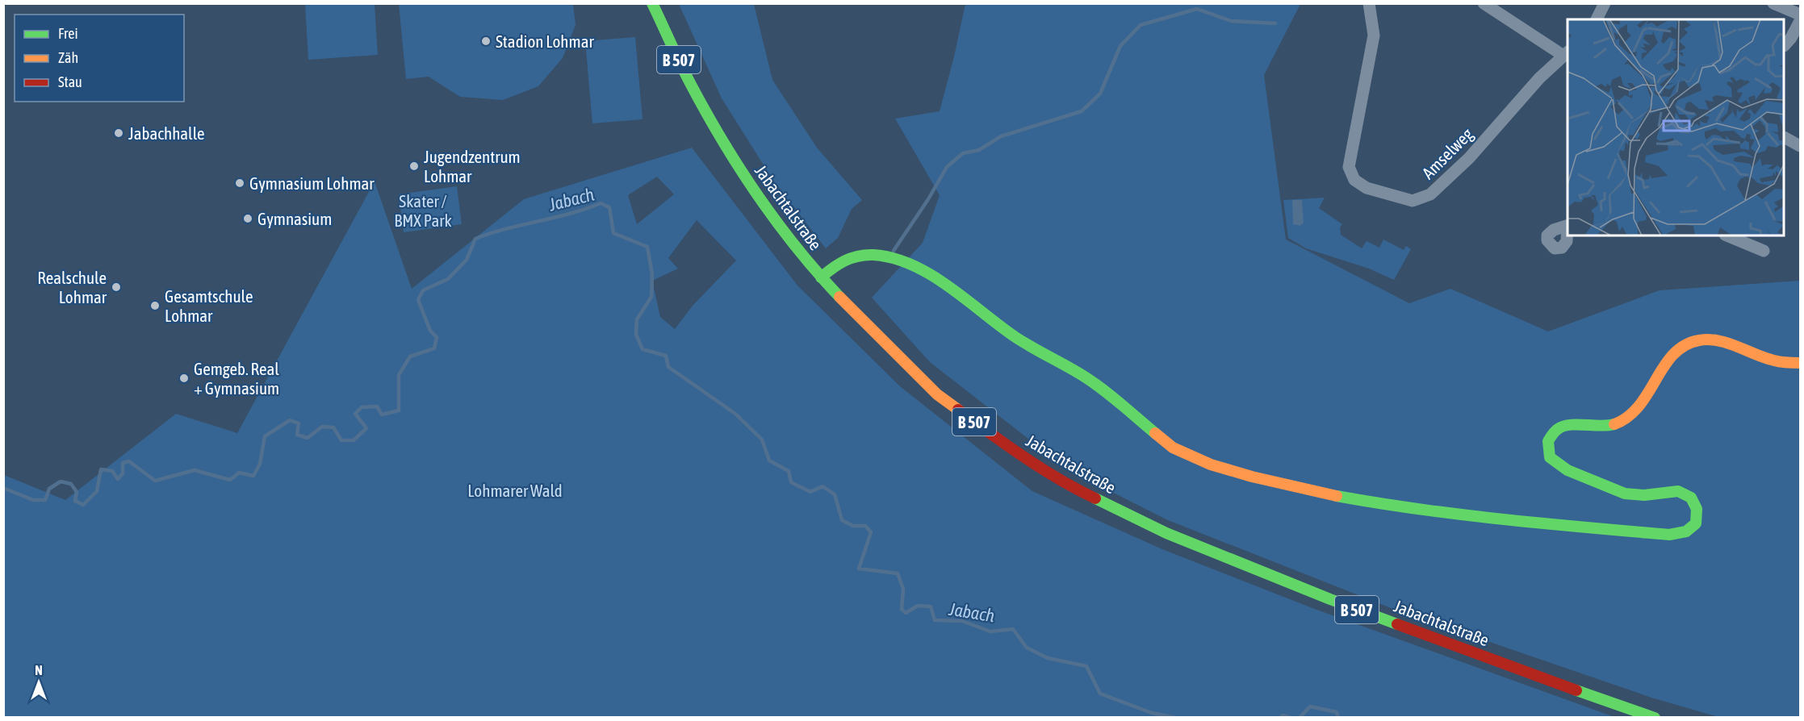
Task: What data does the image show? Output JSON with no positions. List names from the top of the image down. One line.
{"streets":{"street":["B 507","Amselweg","Jabachtalstraße"]},"water":["Jabach"],"parks":["Skater / BMX Park","Lohmarer Wald"],"places":["Stadion Lohmar","Jabachhalle","Jugendzentrum Lohmar","Gymnasium Lohmar","Gymnasium","Realschule Lohmar","Gesamtschule Lohmar","Gemgeb. Real + Gymnasium"],"legend":["Frei","Zäh","Stau"],"north":"top"}
